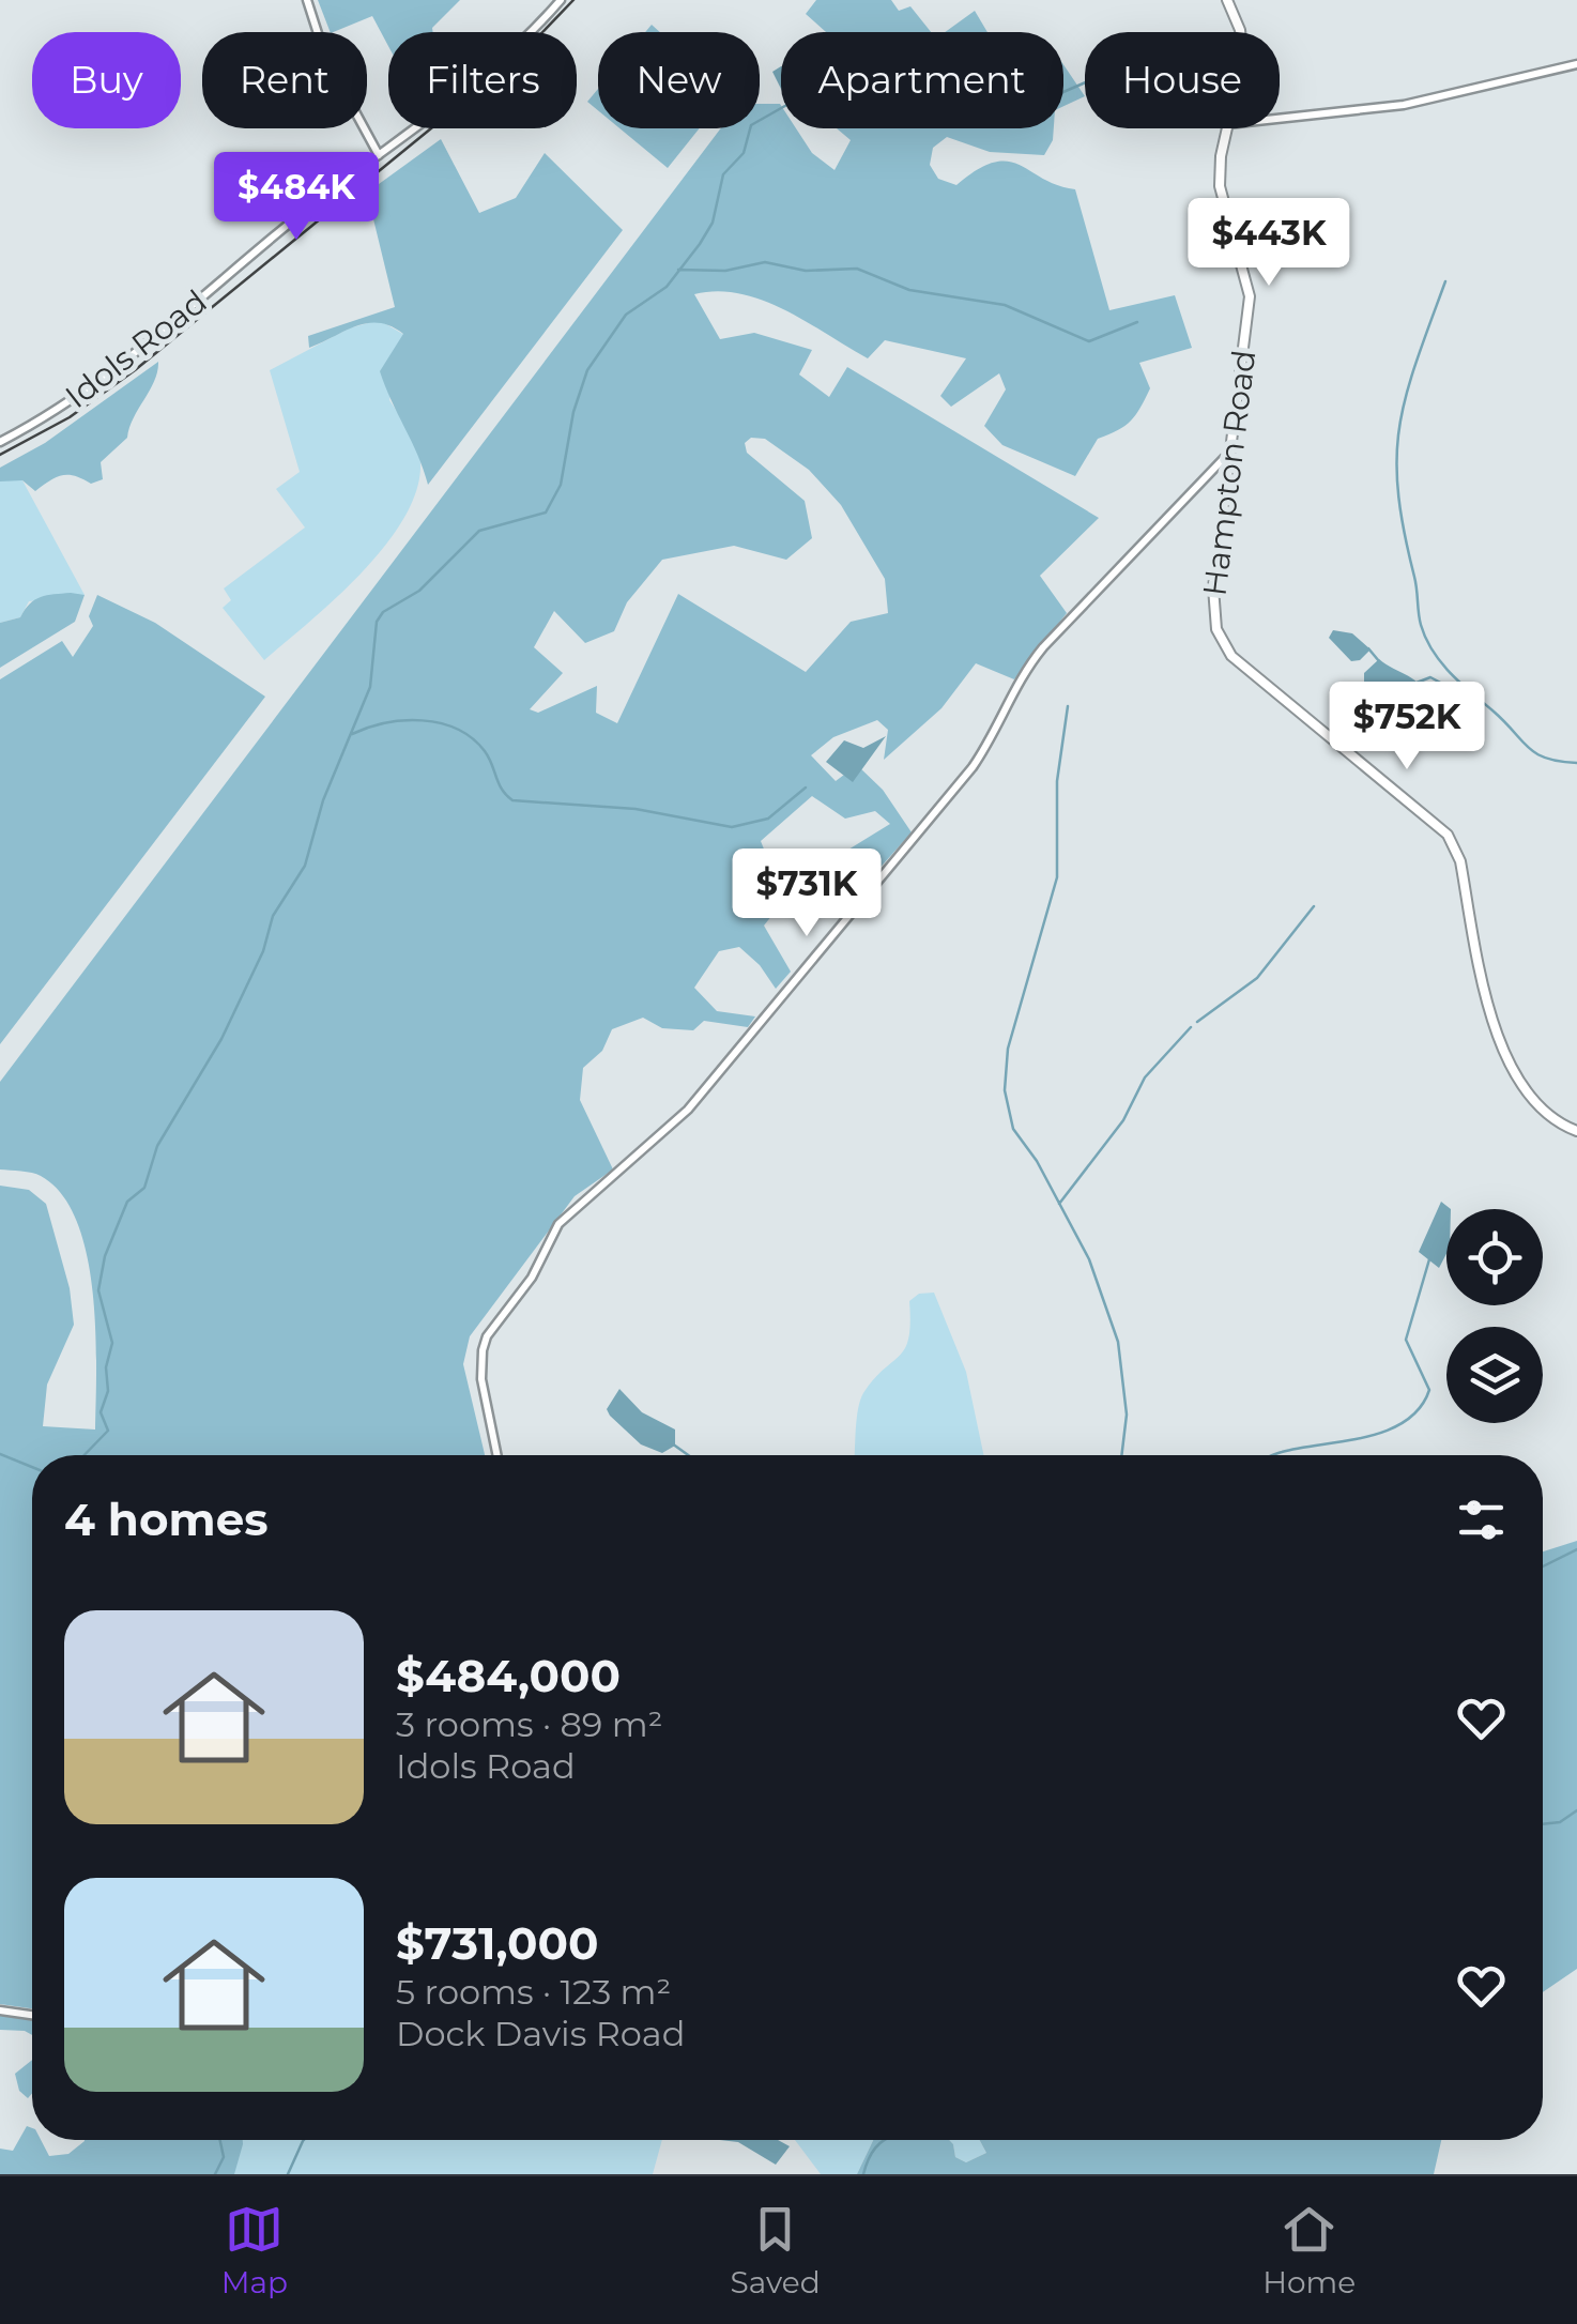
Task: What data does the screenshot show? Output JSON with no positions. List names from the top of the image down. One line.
{"streets":{"main road":["Hampton Road"],"street":["Idols Road"]},"page":{"chip":["Buy","Rent","Filters","New","Apartment","House"],"price":["$484K","$443K","$752K","$731K"],"heading":"4 homes","list":[{"name":"$484,000","note":"3 rooms · 89 m² · Idols Road"},{"name":"$731,000","note":"5 rooms · 123 m² · Dock Davis Road"}],"tabs":["Map","Saved","Home"]}}
